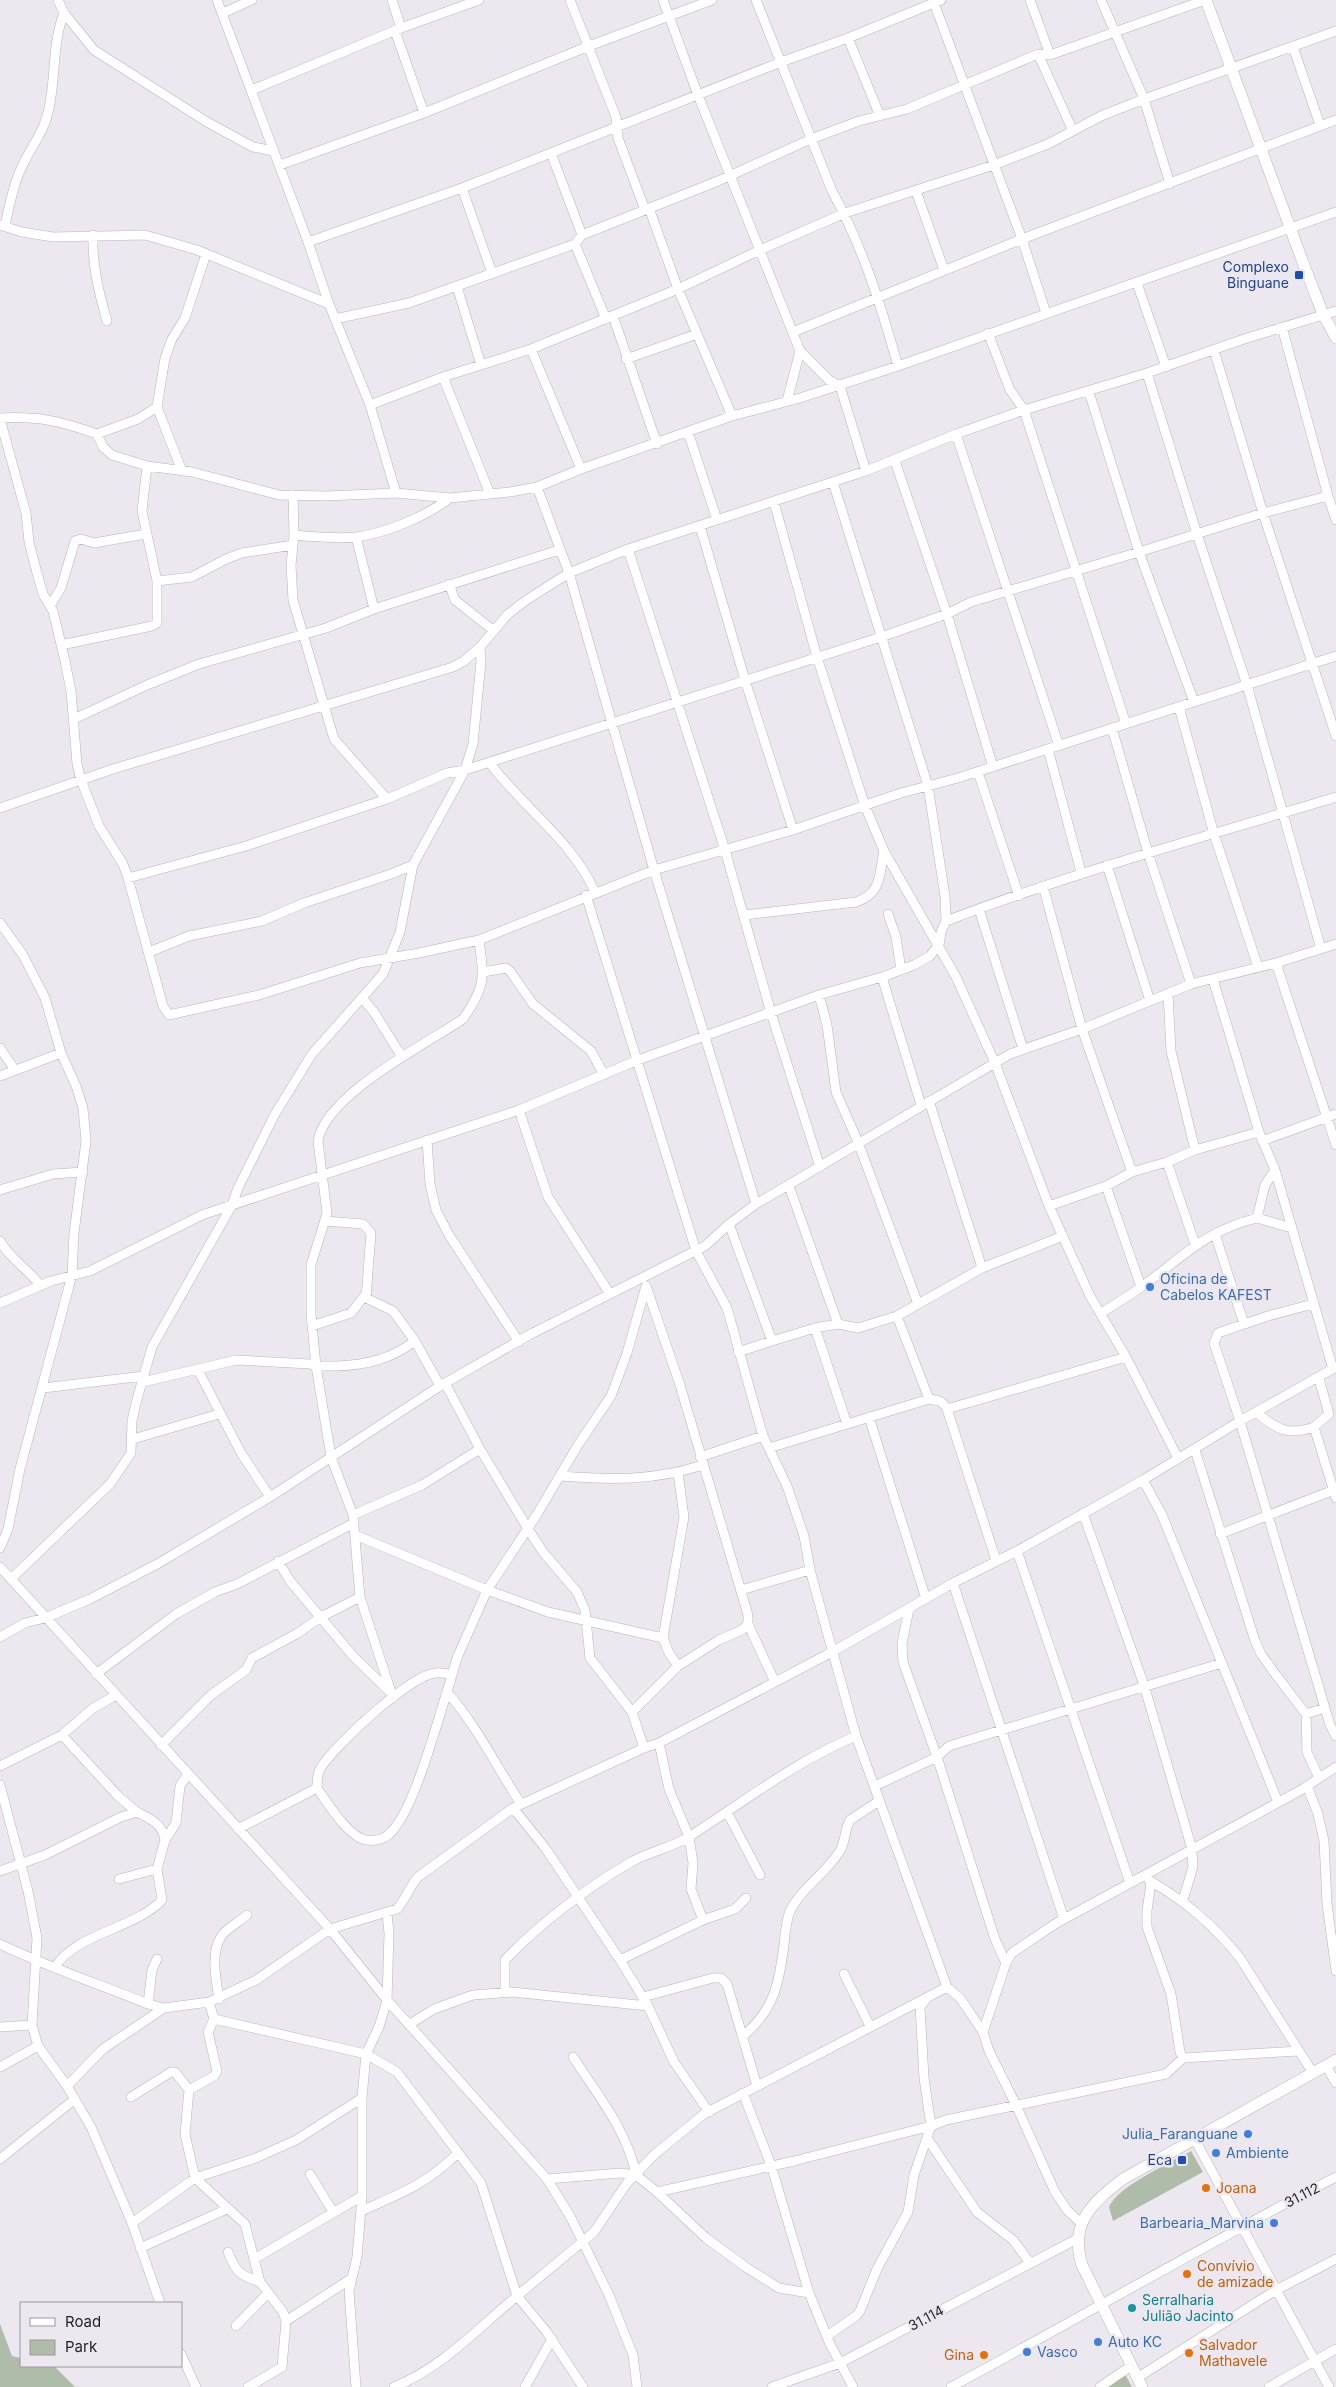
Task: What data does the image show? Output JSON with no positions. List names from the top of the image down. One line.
{"streets":{"street":["31.112","31.114"]},"places":{"transit":["Complexo Binguane","Eca"],"other":["Oficina de Cabelos KAFEST","Julia_Faranguane","Ambiente","Joana","Barbearia_Marvina","Convívio de amizade","Serralharia Julião Jacinto","Auto KC","Vasco","Salvador Mathavele","Gina"]},"legend":["Road","Park"]}
